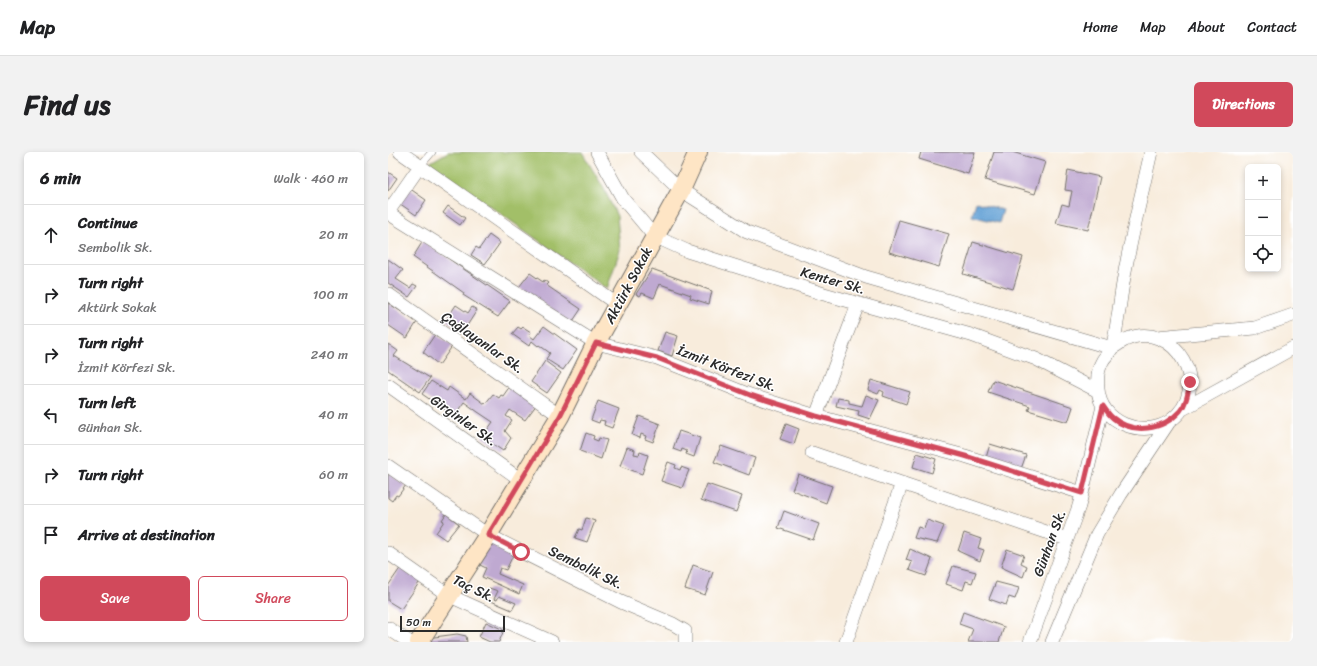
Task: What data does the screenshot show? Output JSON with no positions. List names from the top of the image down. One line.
{"streets":{"street":["Kenter Sk.","Aktürk Sokak","Çağlayanlar Sk.","İzmit Körfezi Sk.","Girginler Sk.","Günhan Sk.","Sembolik Sk.","Taç Sk."]},"crossings":[["Kenter Sk.","Aktürk Sokak"],["Kenter Sk.","Günhan Sk."],["Aktürk Sokak","Çağlayanlar Sk."],["Aktürk Sokak","İzmit Körfezi Sk."],["Aktürk Sokak","Girginler Sk."],["Aktürk Sokak","Sembolik Sk."],["Aktürk Sokak","Taç Sk."],["İzmit Körfezi Sk.","Günhan Sk."]],"scale_bar":"50 m","page":{"header":"Map","nav":["Home","Map","About","Contact"],"title":"Find us","buttons":["Directions",["Save","Share"]],"heading":["6 min","Walk · 460 m"],"map_buttons":["+","−"],"list":[["Continue","Sembolik Sk.","20 m"],["Turn right","Aktürk Sokak","100 m"],["Turn right","İzmit Körfezi Sk.","240 m"],["Turn left","Günhan Sk.","40 m"],["Turn right","60 m"],"Arrive at destination"],"scale":"50 m"}}
